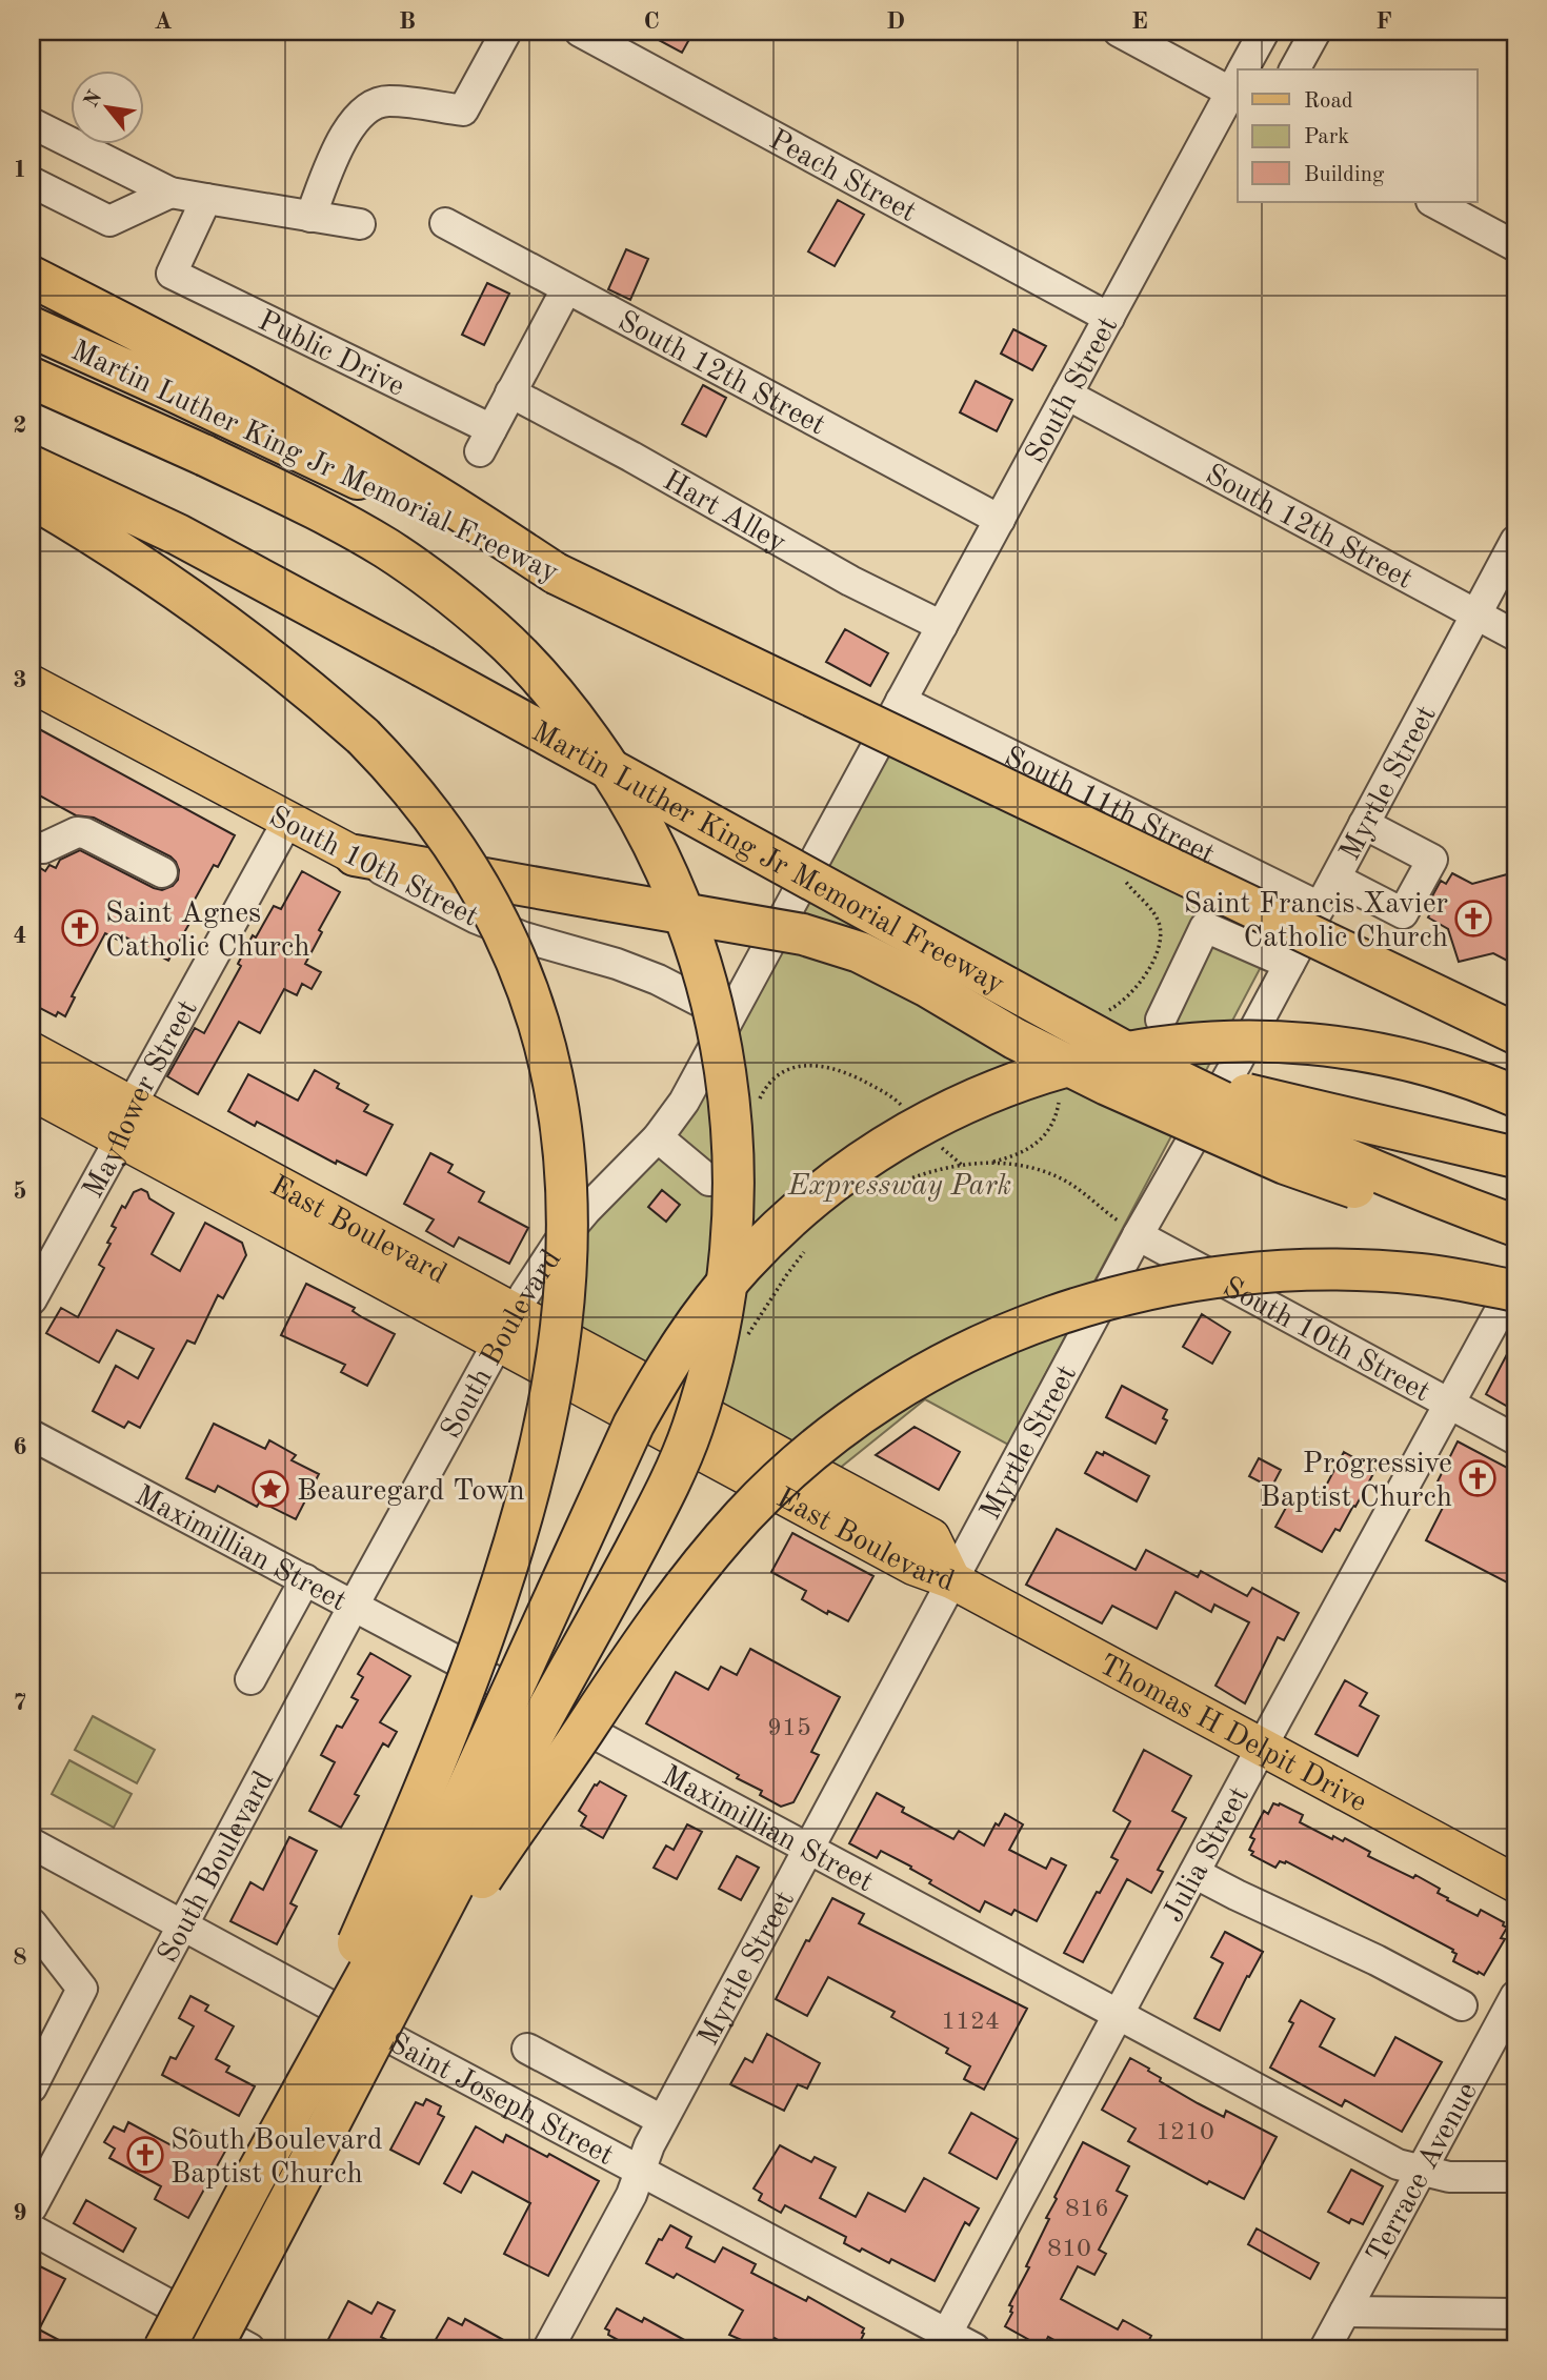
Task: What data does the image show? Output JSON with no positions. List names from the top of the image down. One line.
{"streets":{"highway":["Martin Luther King Jr Memorial Freeway"],"main road":["South 10th Street","East Boulevard","Thomas H Delpit Drive"],"street":["Peach Street","Public Drive","South 12th Street","South Street","Hart Alley","Myrtle Street","South 11th Street","Mayflower Street","South Boulevard","Maximillian Street","Julia Street","Saint Joseph Street","Terrace Avenue"]},"crossings":[["Peach Street","South Street"],["Public Drive","Hart Alley"],["South 12th Street","South Street"],["South 12th Street","Myrtle Street"],["South Street","Hart Alley"],["South Street","South 11th Street"],["South Street","South Boulevard"],["Myrtle Street","South 11th Street"],["Myrtle Street","South 10th Street"],["Myrtle Street","East Boulevard"],["Myrtle Street","Maximillian Street"],["Myrtle Street","Thomas H Delpit Drive"],["Myrtle Street","Saint Joseph Street"],["South 11th Street","South Boulevard"],["South 10th Street","Mayflower Street"],["South 10th Street","South Boulevard"],["South 10th Street","Julia Street"],["Mayflower Street","East Boulevard"],["East Boulevard","South Boulevard"],["East Boulevard","Thomas H Delpit Drive"],["South Boulevard","Maximillian Street"],["South Boulevard","Saint Joseph Street"],["Maximillian Street","Julia Street"],["Maximillian Street","Terrace Avenue"],["Thomas H Delpit Drive","Julia Street"],["Julia Street","Saint Joseph Street"]],"parks":["Expressway Park"],"places":{"church":["Saint Francis Xavier Catholic Church","Saint Agnes Catholic Church","Progressive Baptist Church","South Boulevard Baptist Church"],"place":["Beauregard Town"]},"house_numbers":["915","1124","1210","816","810"],"legend":["Road","Park","Building"],"north":"top left","grid":{"columns":["A","B","C","D","E","F"],"rows":["1","2","3","4","5","6","7","8","9"]}}
